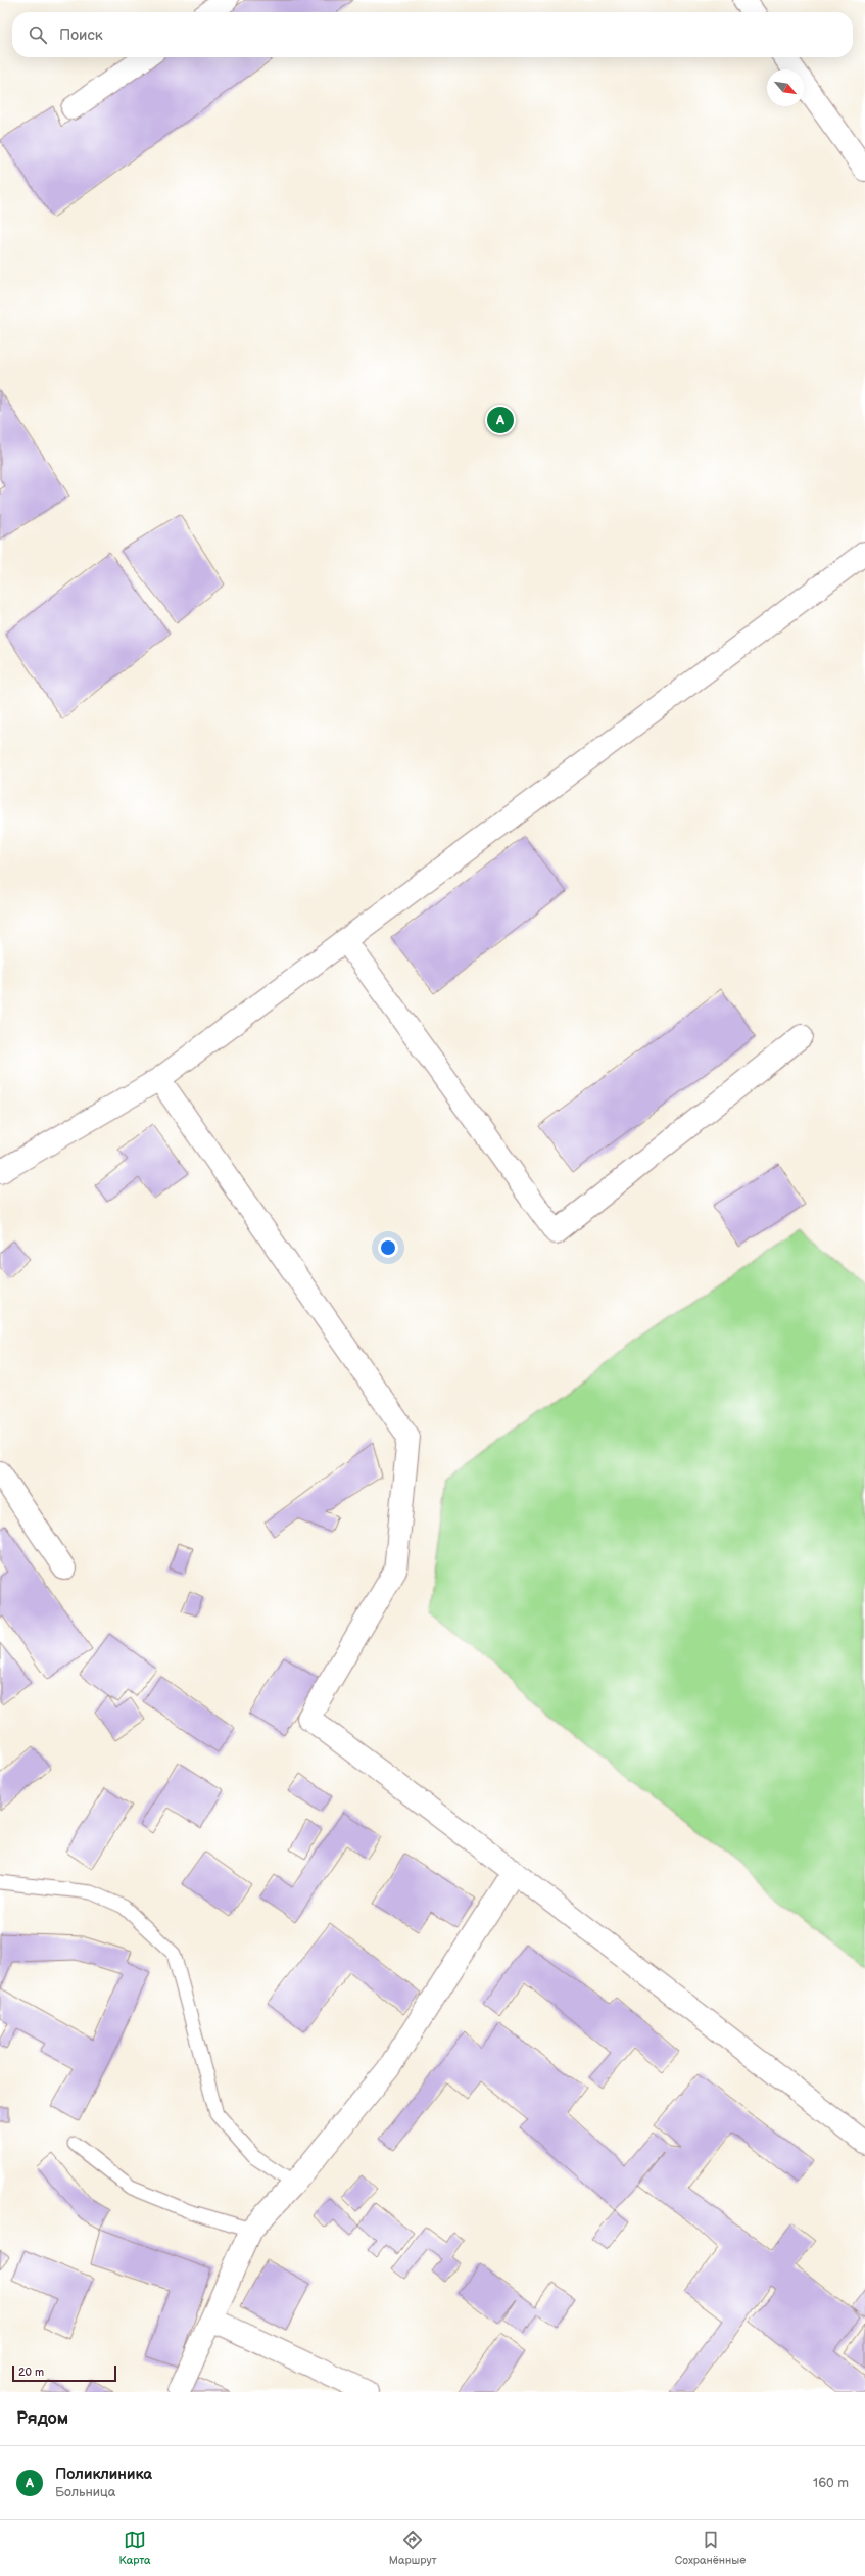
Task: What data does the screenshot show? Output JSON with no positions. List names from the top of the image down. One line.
{"scale_bar":"20 m","north":"bottom right","page":{"search":"Поиск","pins":"A","scale":"20 m","heading":"Рядом","list":[{"mark":"A","name":"Поликлиника","note":"Больница","value":"160 m"}],"nav":["Карта","Маршрут","Сохранённые"]}}
